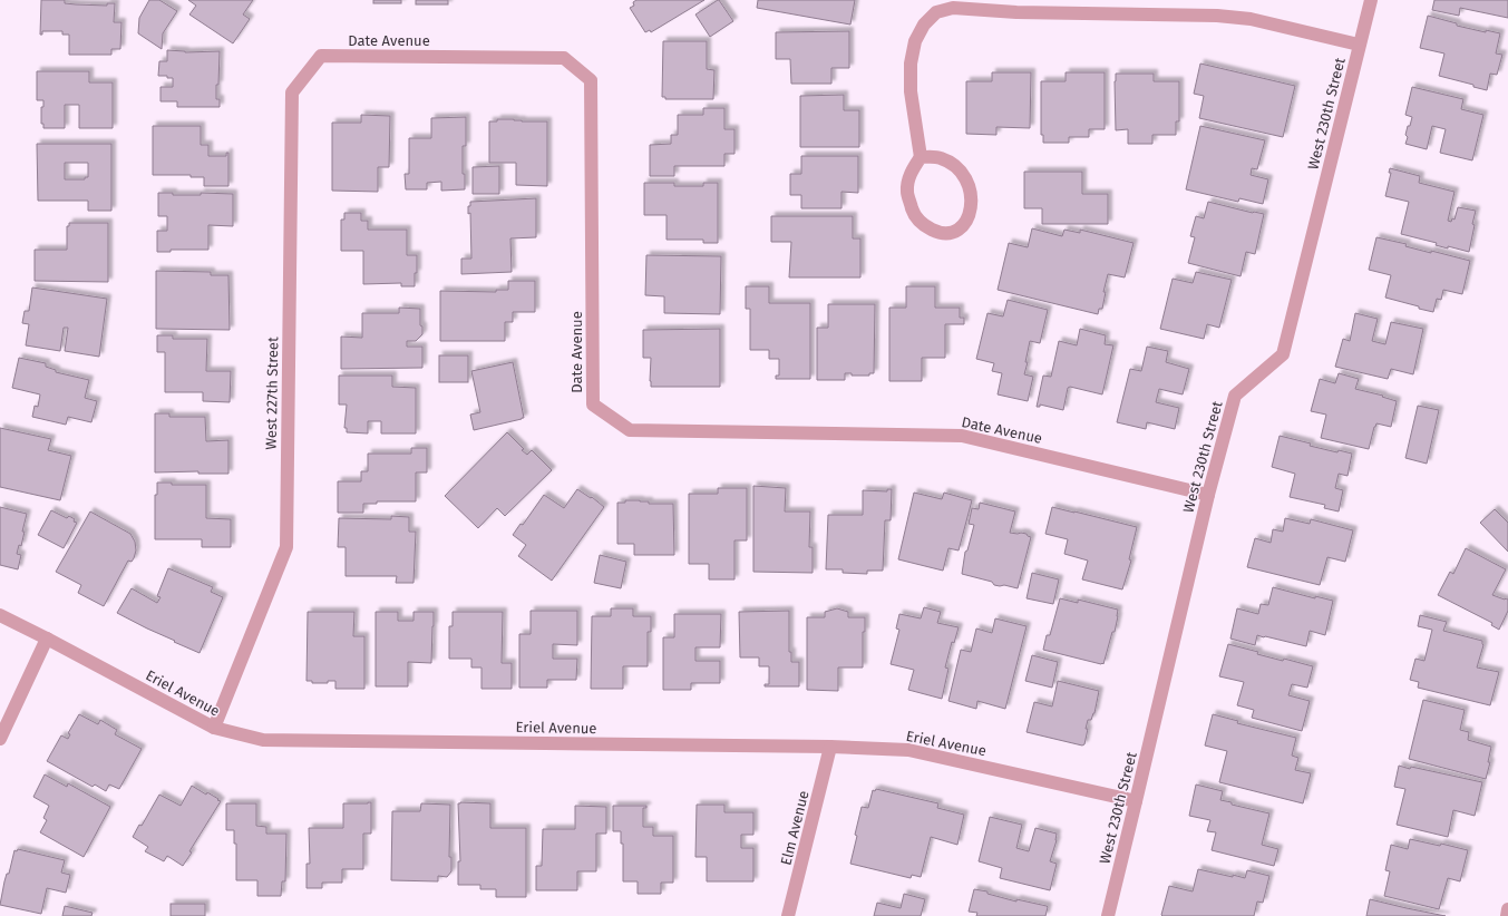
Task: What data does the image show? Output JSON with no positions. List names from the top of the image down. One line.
{"streets":{"street":["Date Avenue","West 230th Street","West 227th Street","Eriel Avenue","Elm Avenue"]},"crossings":[["Date Avenue","West 230th Street"],["Date Avenue","West 227th Street"],["West 230th Street","Eriel Avenue"],["West 227th Street","Eriel Avenue"],["Eriel Avenue","Elm Avenue"]]}
